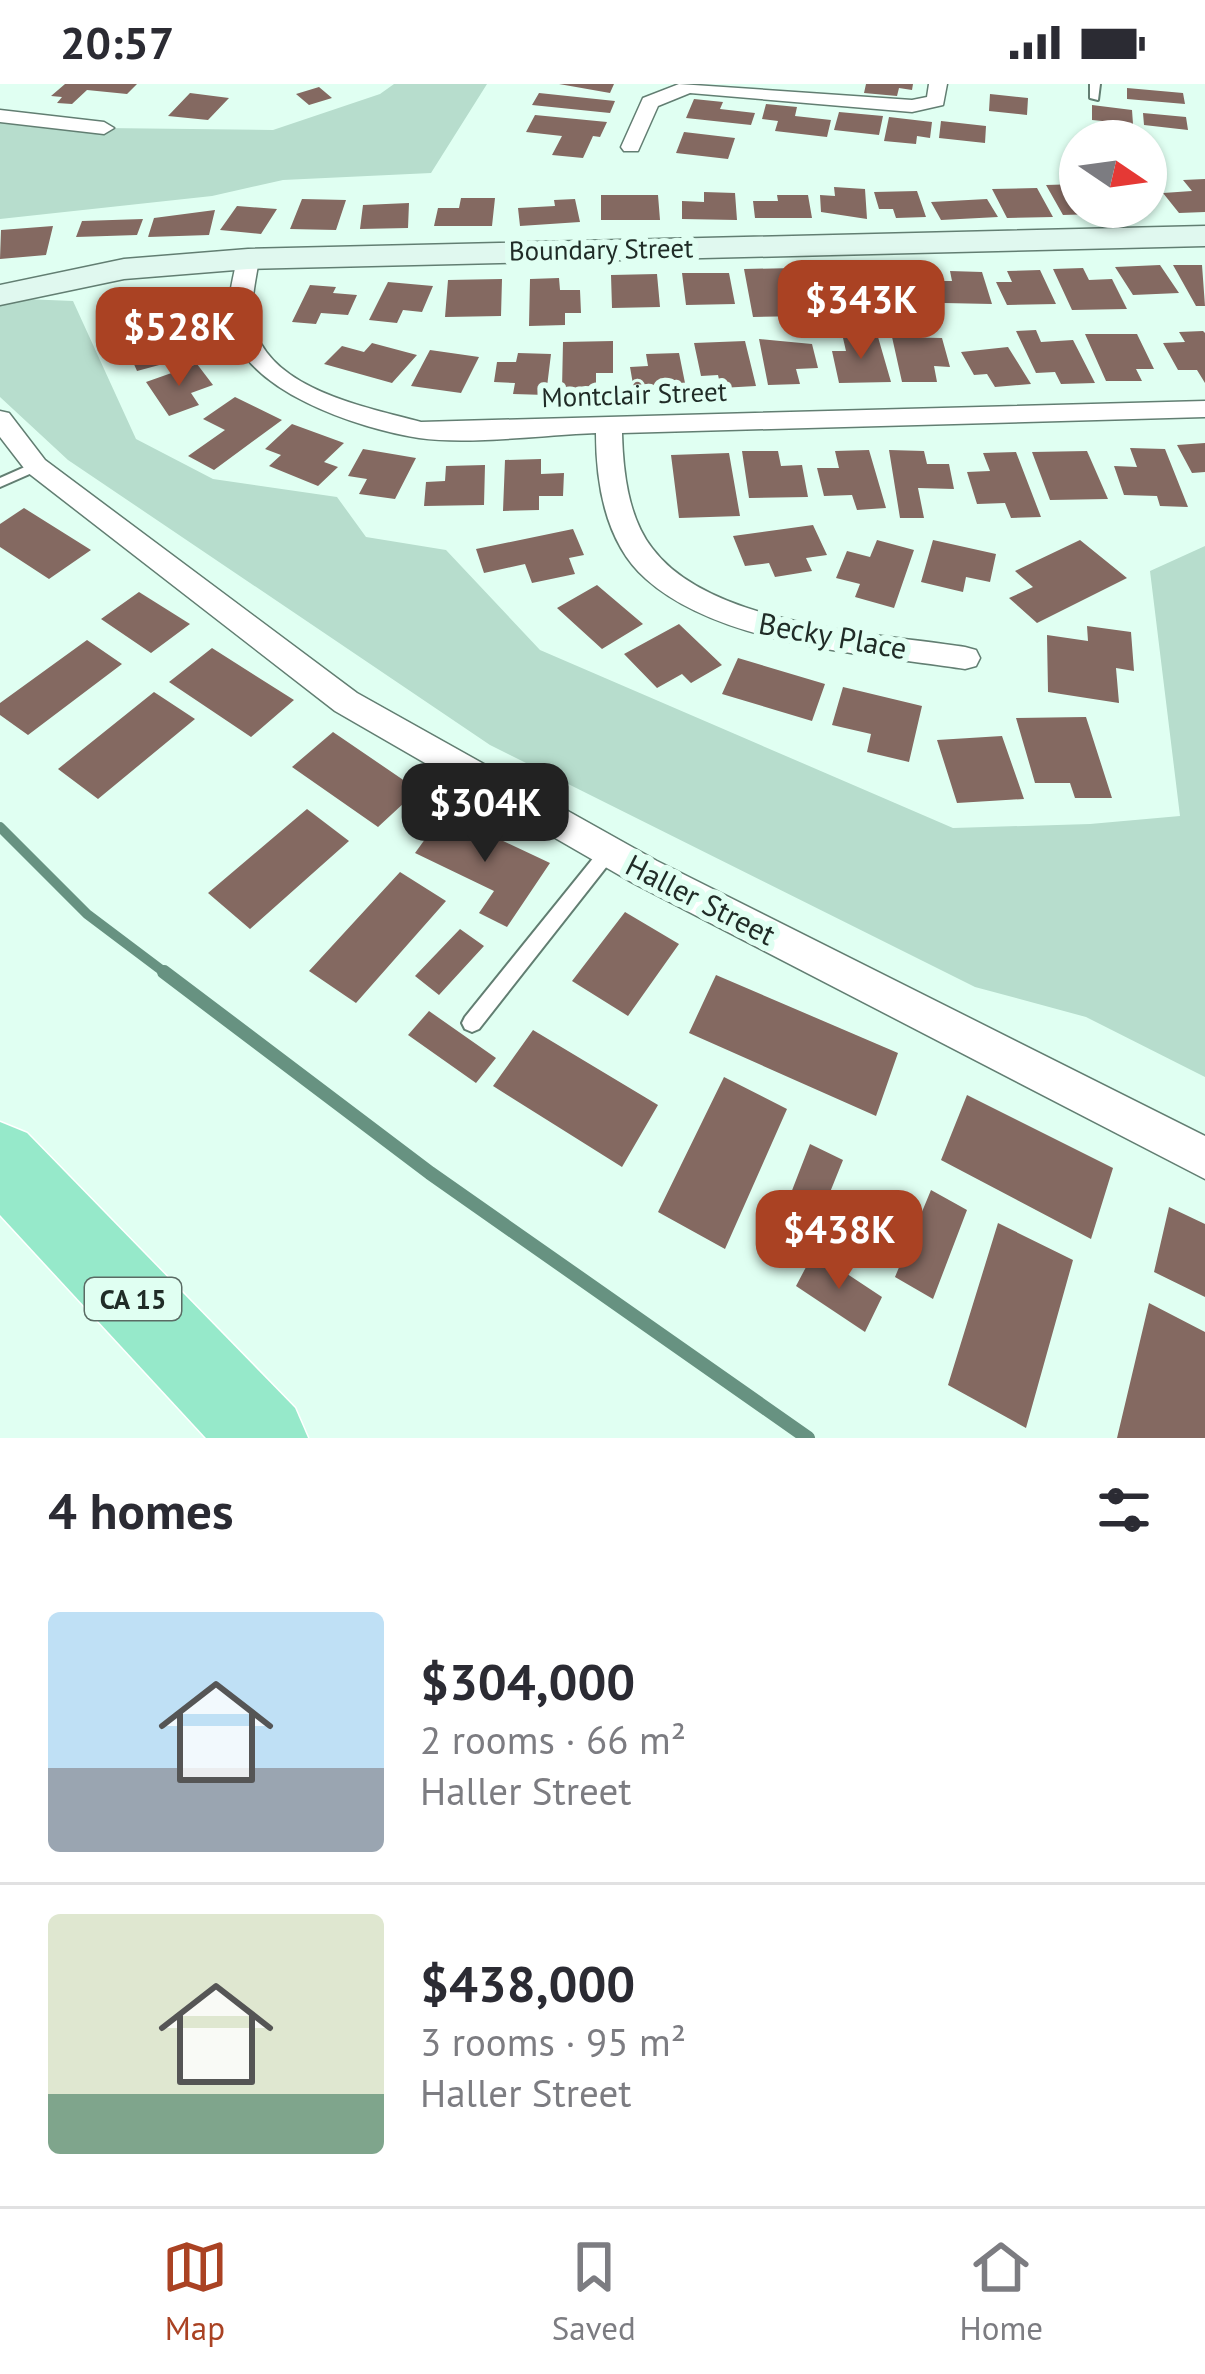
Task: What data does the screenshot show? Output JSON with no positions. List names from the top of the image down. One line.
{"streets":{"highway":["CA 15"],"street":["Boundary Street","Montclair Street","Becky Place","Haller Street"]},"crossings":[["Boundary Street","Montclair Street"],["Montclair Street","Becky Place"]],"north":"right","page":{"status":"20:57","price":["$343K","$528K","$304K","$438K"],"heading":"4 homes","list":[{"name":"$304,000","note":"2 rooms · 66 m² · Haller Street"},{"name":"$438,000","note":"3 rooms · 95 m² · Haller Street"}],"tabs":["Map","Saved","Home"]}}
